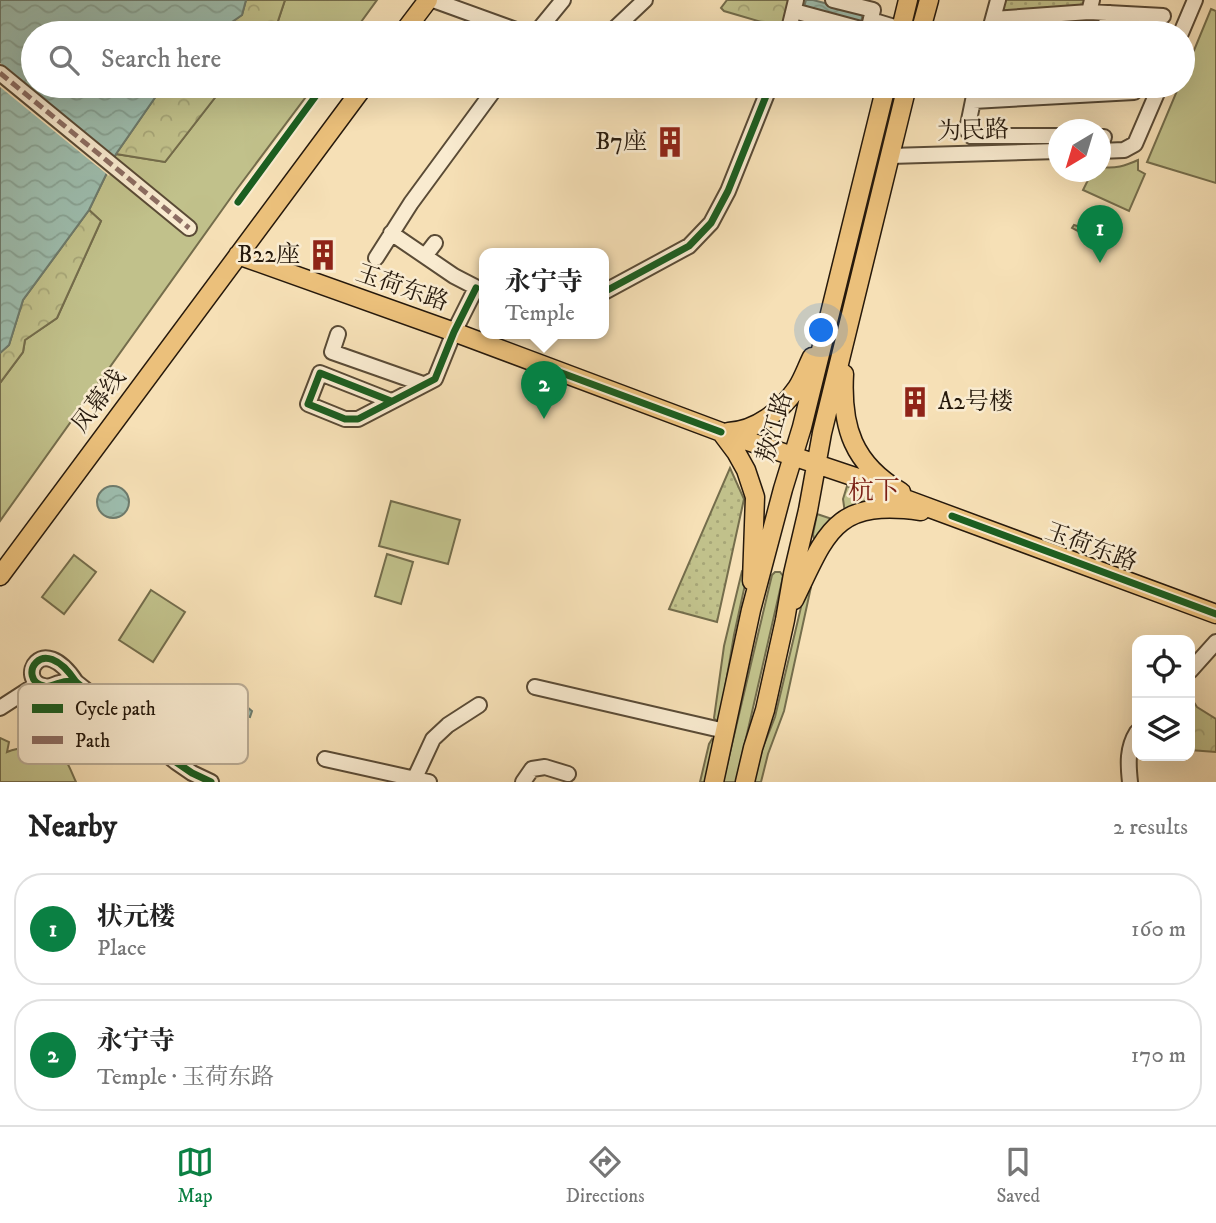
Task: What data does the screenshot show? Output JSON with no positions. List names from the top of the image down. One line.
{"streets":{"main road":["玉荷东路","凤幕线","敖江路"],"street":["为民路"]},"crossings":[["为民路","敖江路"],["玉荷东路","凤幕线"],["玉荷东路","敖江路"]],"districts":["杭下"],"places":{"building":["B7座","B22座","A2号楼"]},"legend":["Cycle path","Path"],"north":"bottom left","page":{"search":"Search here","pins":["1","2"],"popup":["永宁寺","Temple"],"heading":["Nearby","2 results"],"list":[{"mark":"1","name":"状元楼","note":"Place","value":"160 m"},{"mark":"2","name":"永宁寺","note":"Temple · 玉荷东路","value":"170 m"}],"nav":["Map","Directions","Saved"]}}
